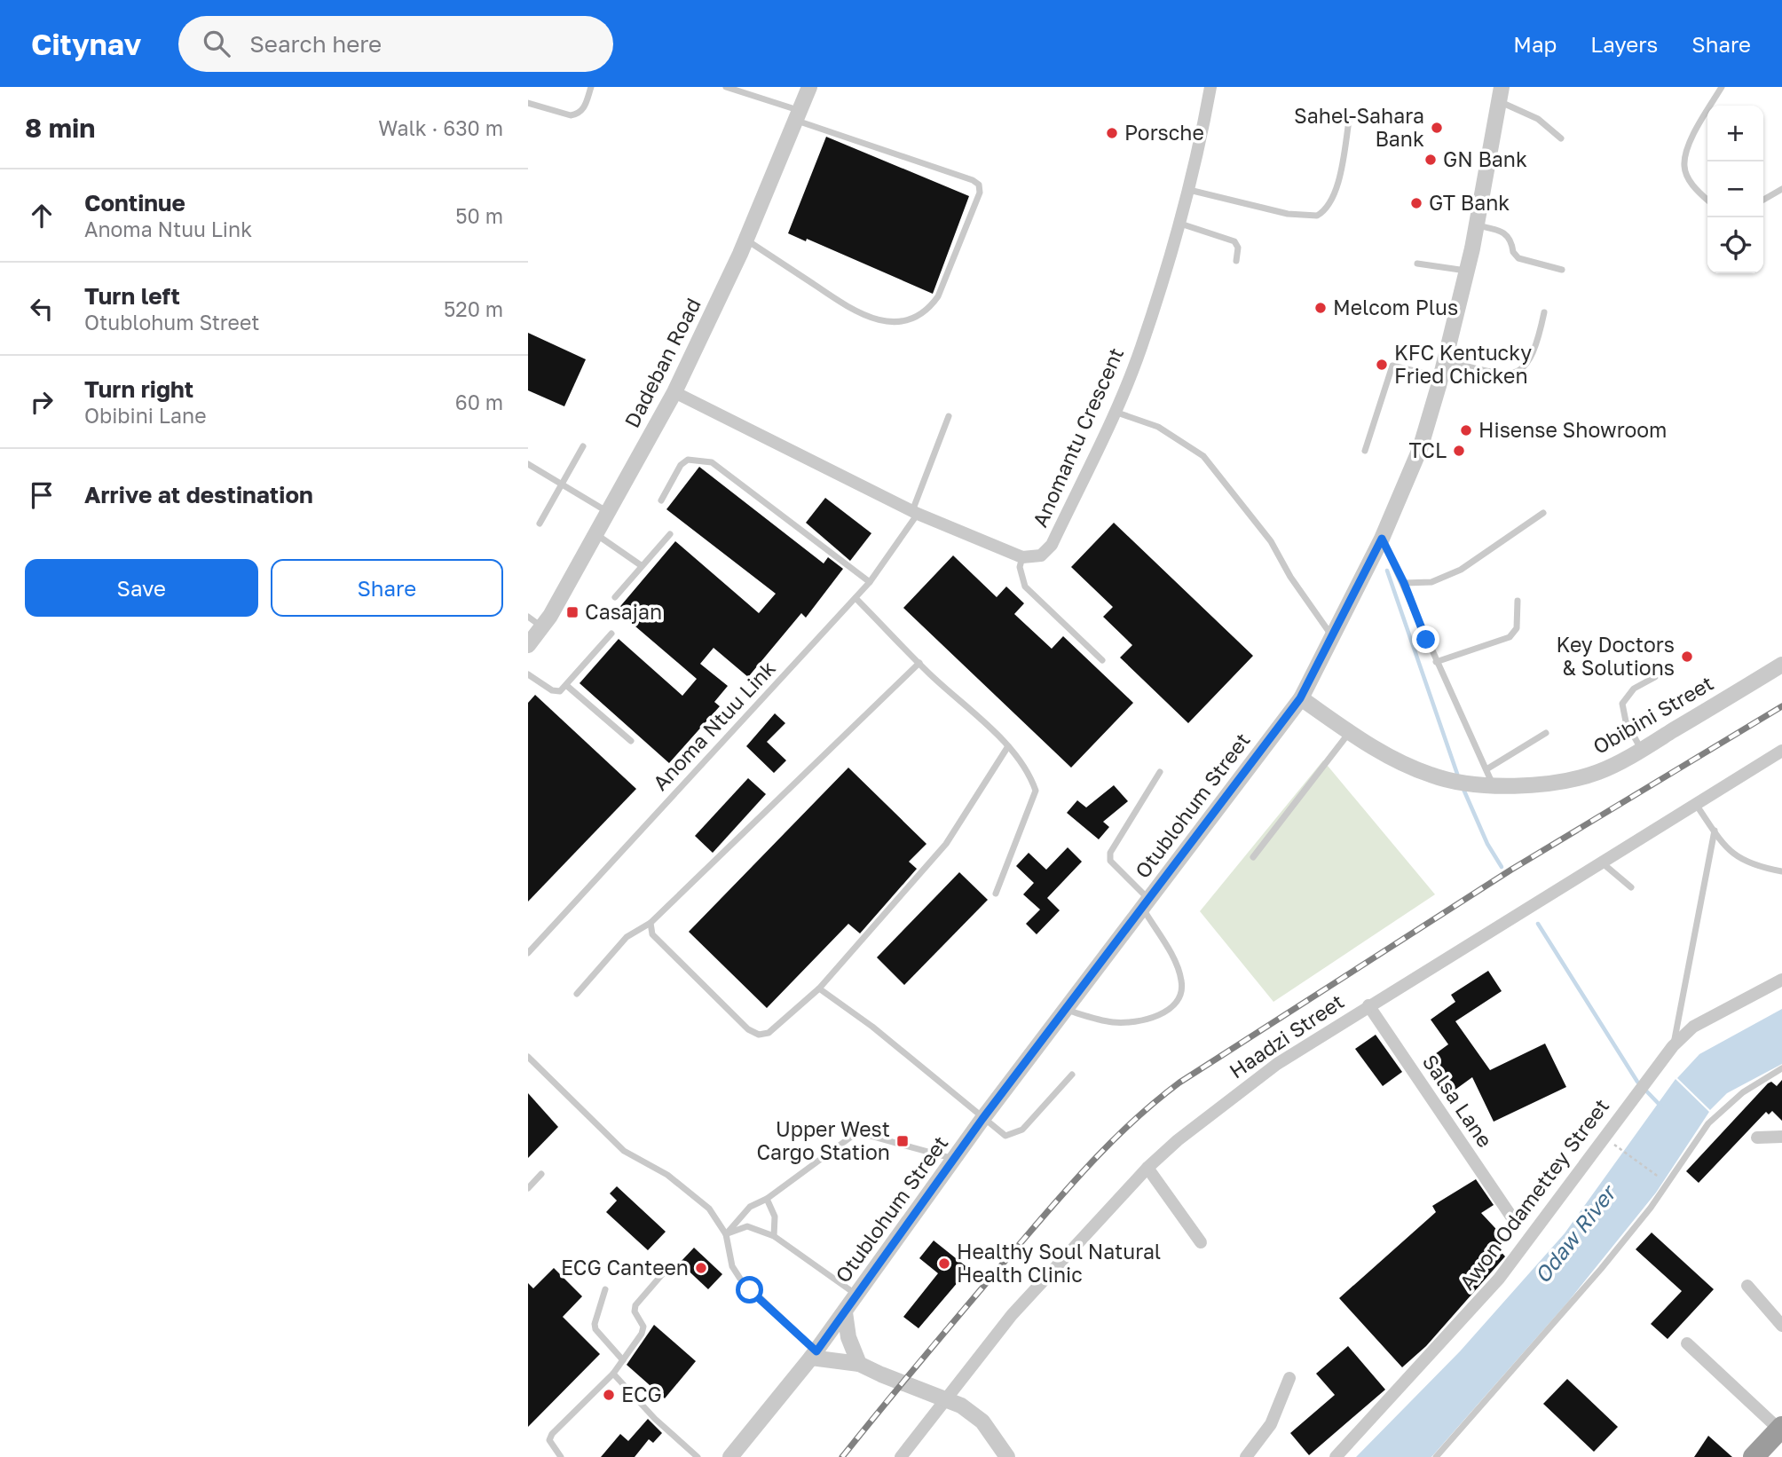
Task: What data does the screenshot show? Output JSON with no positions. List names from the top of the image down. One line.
{"streets":{"street":["Dadeban Road","Anomantu Crescent","Obibini Street","Otublohum Street","Haadzi Street","Salsa Lane","Awon Odamettey Street"],"lane":["Anoma Ntuu Link"]},"crossings":[["Obibini Street","Otublohum Street"],["Haadzi Street","Salsa Lane"]],"water":["Odaw River"],"places":{"other":["Sahel-Sahara Bank","Porsche","GN Bank","GT Bank","Melcom Plus","KFC Kentucky Fried Chicken","Hisense Showroom","TCL","Key Doctors & Solutions","Healthy Soul Natural Health Clinic","ECG Canteen","ECG"],"transit":["Casajan","Upper West Cargo Station"]},"page":{"header":"Citynav","search":"Search here","nav":["Map","Layers","Share"],"heading":["8 min","Walk · 630 m"],"map_buttons":["+","−"],"list":[["Continue","Anoma Ntuu Link","50 m"],["Turn left","Otublohum Street","520 m"],["Turn right","Obibini Lane","60 m"],"Arrive at destination"],"buttons":["Save","Share"]}}
